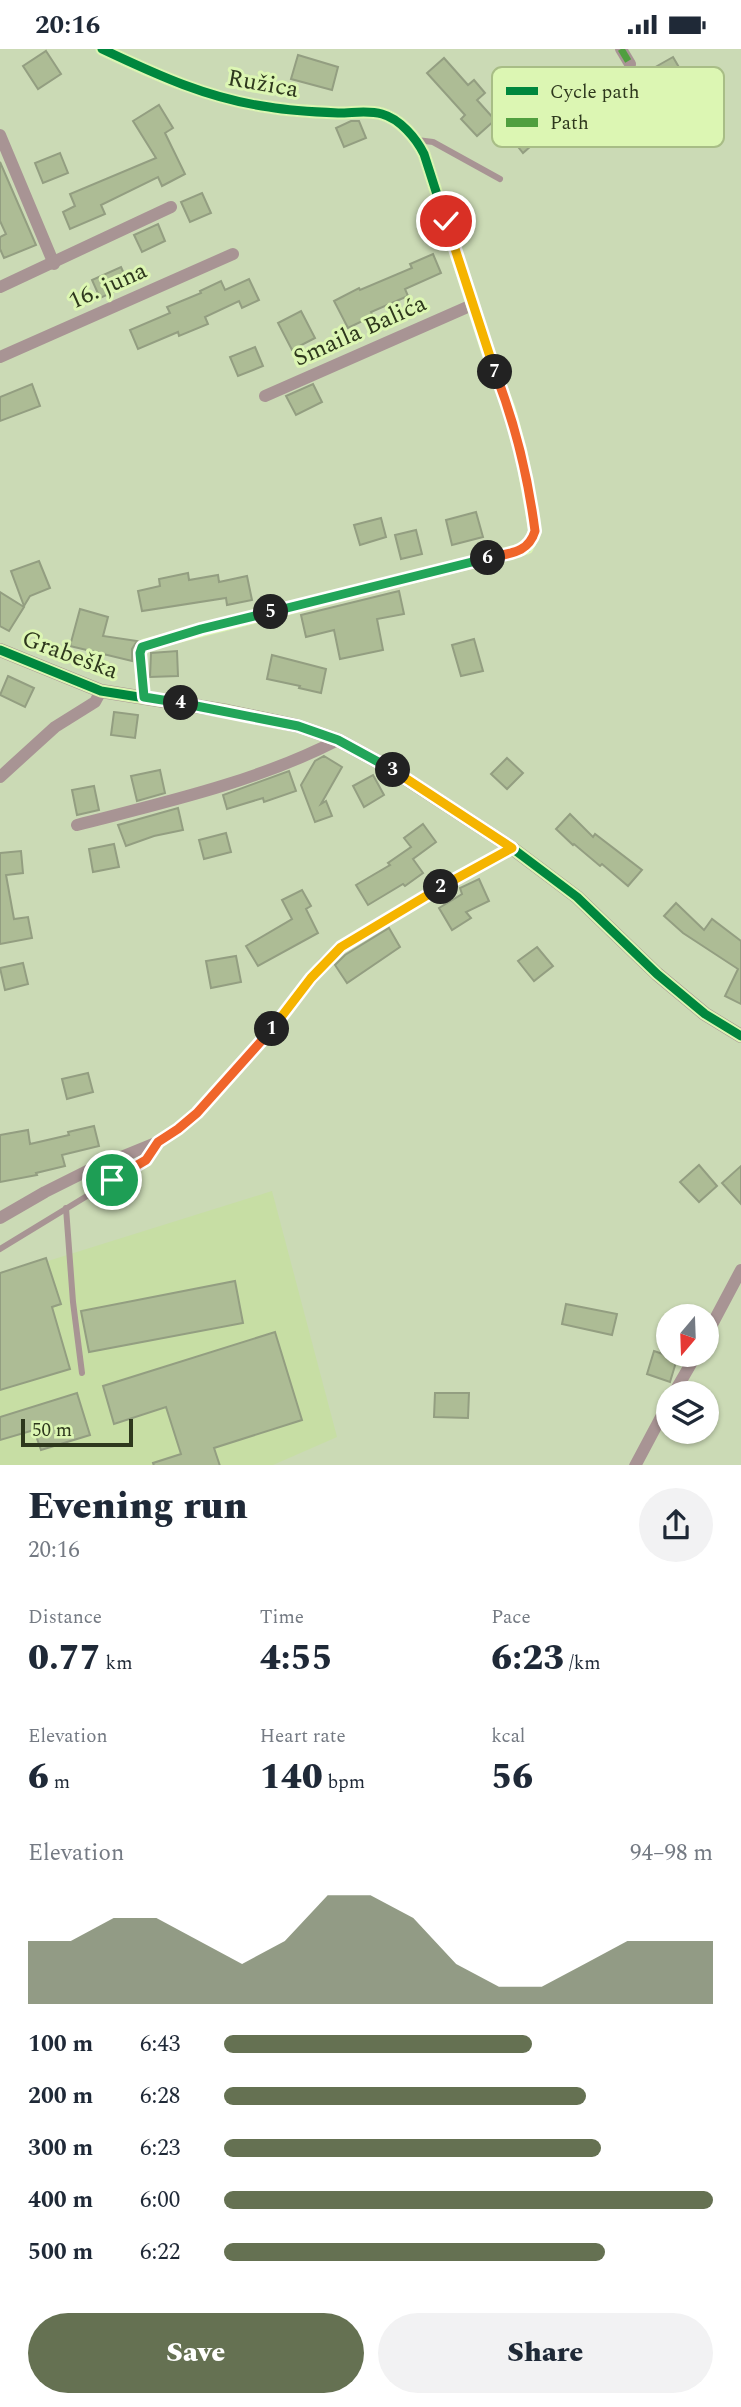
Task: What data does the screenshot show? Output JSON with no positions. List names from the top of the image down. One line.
{"streets":{"street":["Ružica","16. juna","Smaila Balića","Grabeška"]},"legend":["Cycle path","Path"],"scale_bar":"50 m","north":"bottom","page":{"status":"20:16","pins":["7","6","5","4","3","2","1"],"scale":"50 m","heading":["Evening run","20:16"],"stats":[["Distance","0.77 km"],["Time","4:55"],["Pace","6:23 /km"],["Elevation","6 m"],["Heart rate","140 bpm"],["kcal","56"]],"chart":["Elevation","94–98 m"],"list":[{"name":"100 m","note":"6:43"},{"name":"200 m","note":"6:28"},{"name":"300 m","note":"6:23"},{"name":"400 m","note":"6:00"},{"name":"500 m","note":"6:22"}],"buttons":["Save","Share"]}}
